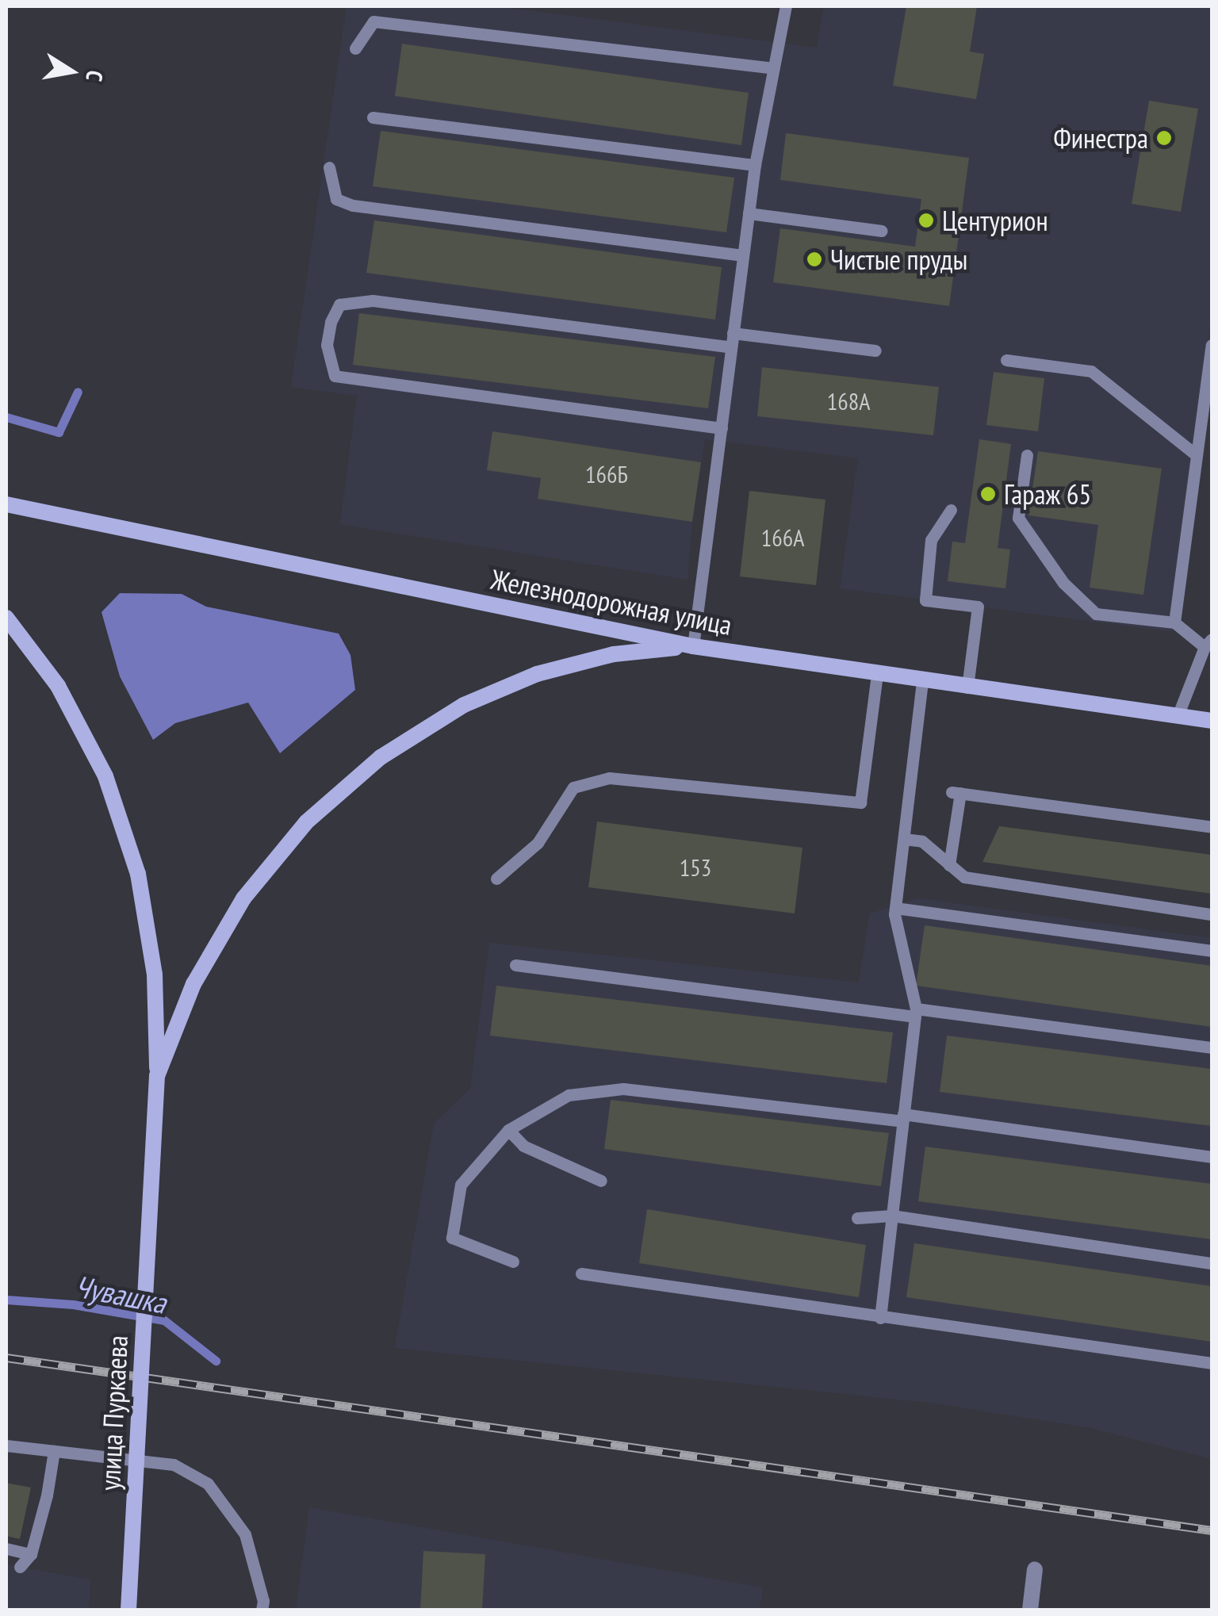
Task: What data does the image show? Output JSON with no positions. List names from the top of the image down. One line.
{"streets":{"main road":["Железнодорожная улица","улица Пуркаева"]},"water":["Чувашка"],"places":["Финестра","Центурион","Чистые пруды","Гараж 65"],"house_numbers":["168А","166Б","166А","153"],"north":"right"}
